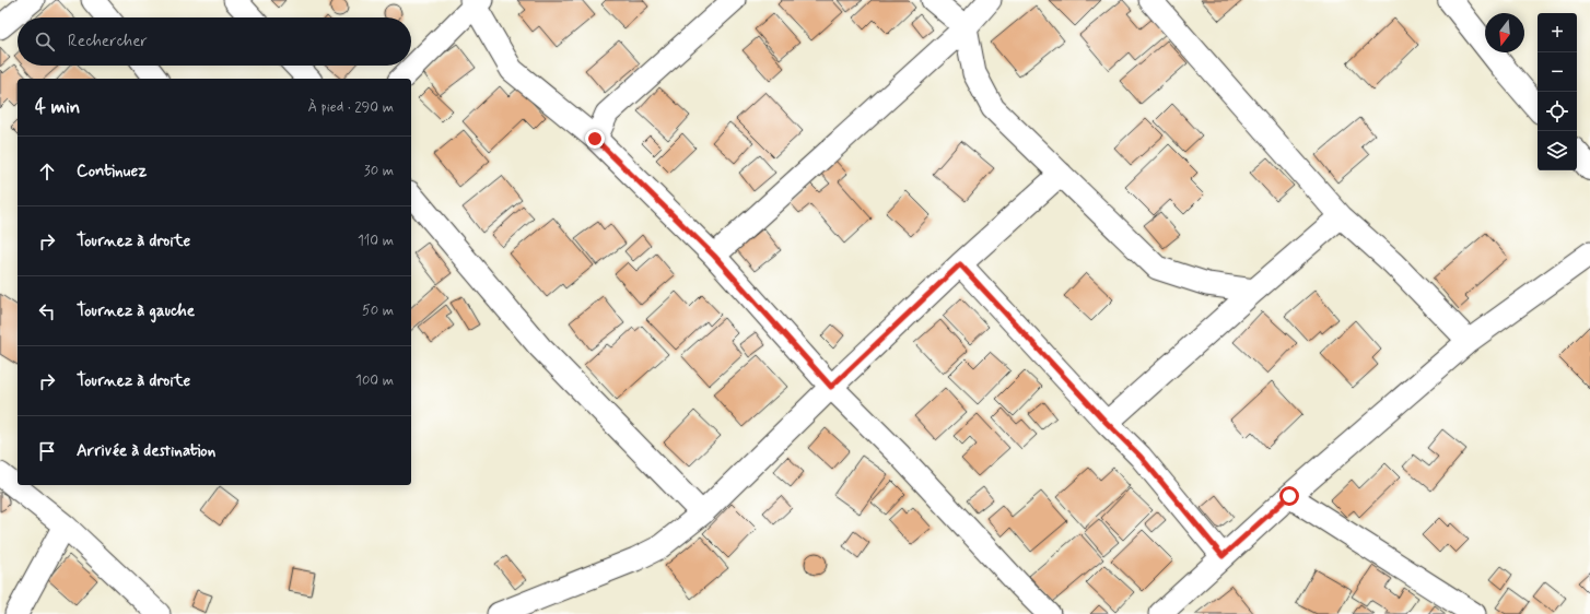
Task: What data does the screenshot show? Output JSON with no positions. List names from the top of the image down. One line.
{"north":"bottom","page":{"map_buttons":["+","−"],"search":"Rechercher","heading":["4 min","À pied · 290 m"],"list":[["Continuez","30 m"],["Tournez à droite","110 m"],["Tournez à gauche","50 m"],["Tournez à droite","100 m"],"Arrivée à destination"]}}
